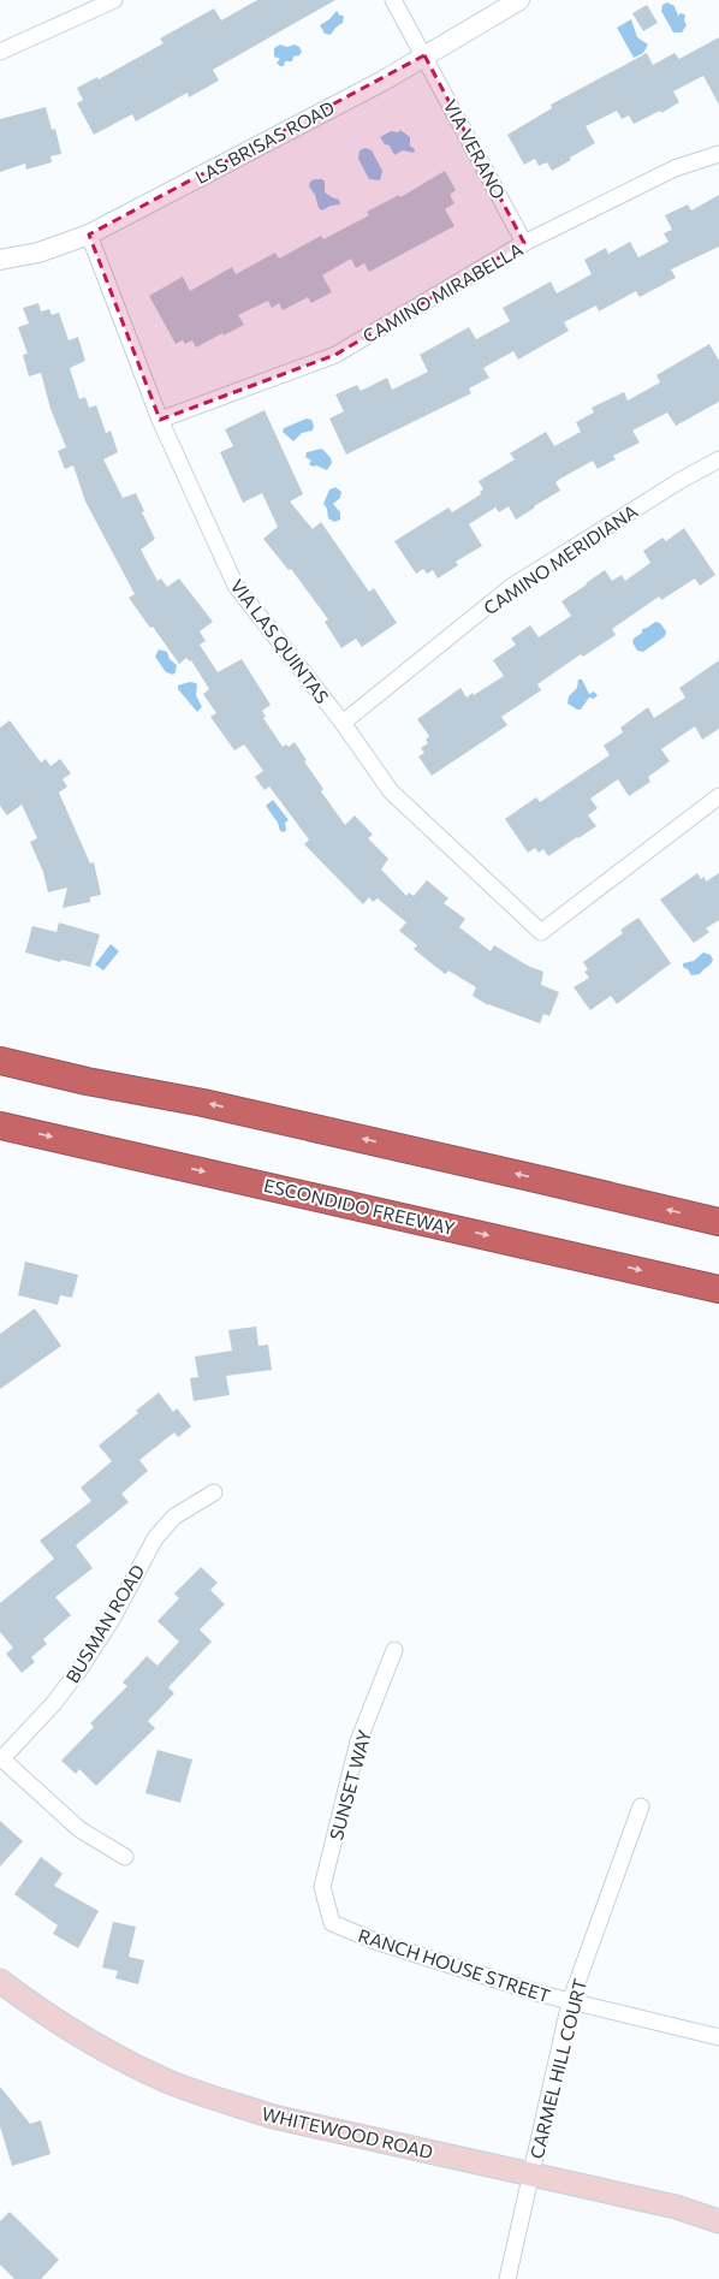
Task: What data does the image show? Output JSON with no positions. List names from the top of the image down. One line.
{"streets":{"highway":["ESCONDIDO FREEWAY"],"main road":["WHITEWOOD ROAD"],"street":["LAS BRISAS ROAD","VIA VERANO","CAMINO MIRABELLA","CAMINO MERIDIANA","VIA LAS QUINTAS","BUSMAN ROAD","SUNSET WAY","RANCH HOUSE STREET","CARMEL HILL COURT"]},"crossings":[["LAS BRISAS ROAD","VIA VERANO"],["LAS BRISAS ROAD","VIA LAS QUINTAS"],["VIA VERANO","CAMINO MIRABELLA"],["CAMINO MIRABELLA","VIA LAS QUINTAS"],["CAMINO MERIDIANA","VIA LAS QUINTAS"],["SUNSET WAY","RANCH HOUSE STREET"],["RANCH HOUSE STREET","CARMEL HILL COURT"],["CARMEL HILL COURT","WHITEWOOD ROAD"]]}
